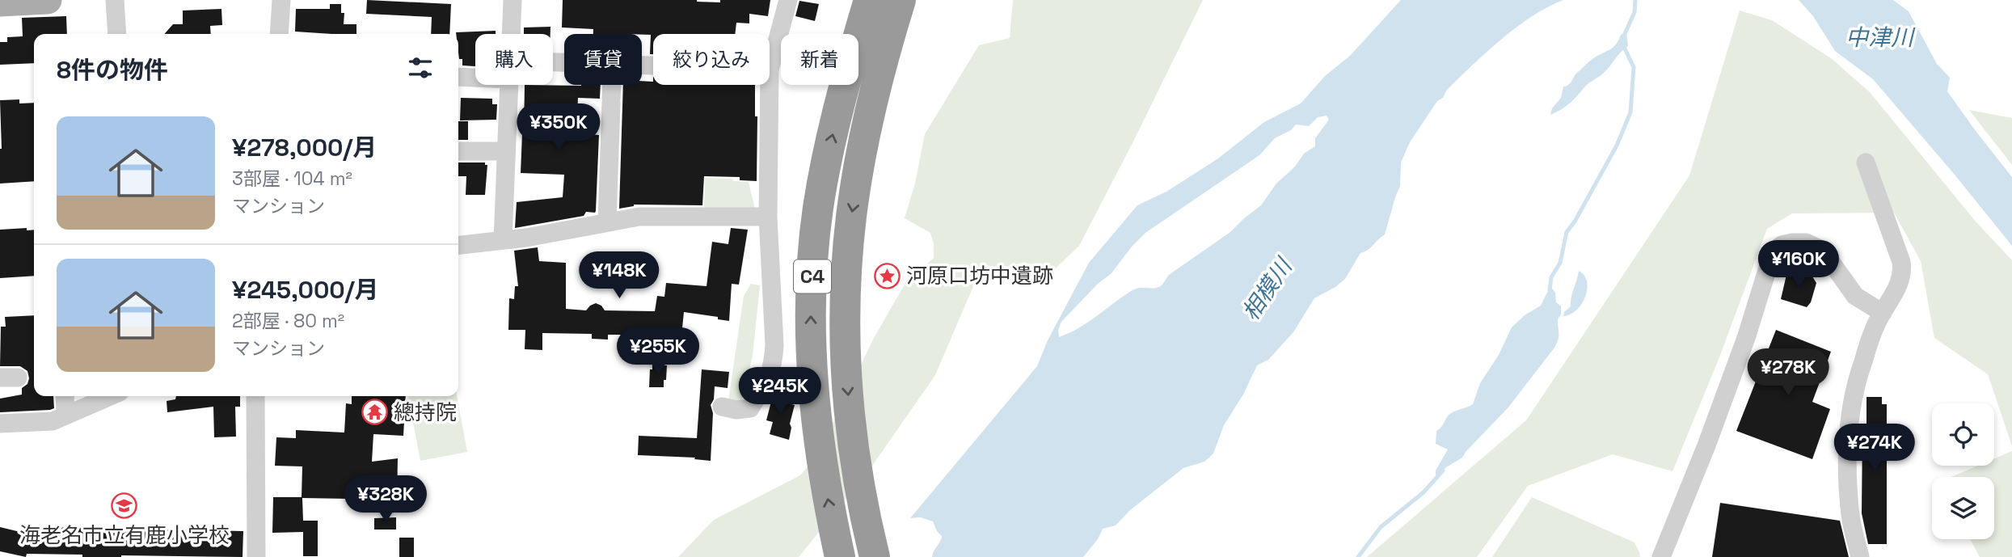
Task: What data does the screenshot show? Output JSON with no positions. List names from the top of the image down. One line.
{"streets":{"highway":["C4"]},"water":["中津川","相模川"],"places":{"place":["河原口坊中遺跡"],"temple":["總持院"],"school or university":["海老名市立有鹿小学校"]},"page":{"chip":["購入","賃貸","絞り込み","新着"],"heading":"8件の物件","list":[{"name":"¥278,000/月","note":"3部屋 · 104 m² · マンション"},{"name":"¥245,000/月","note":"2部屋 · 80 m² · マンション"}],"price":["¥350K","¥160K","¥148K","¥255K","¥278K","¥245K","¥274K","¥328K"]}}
